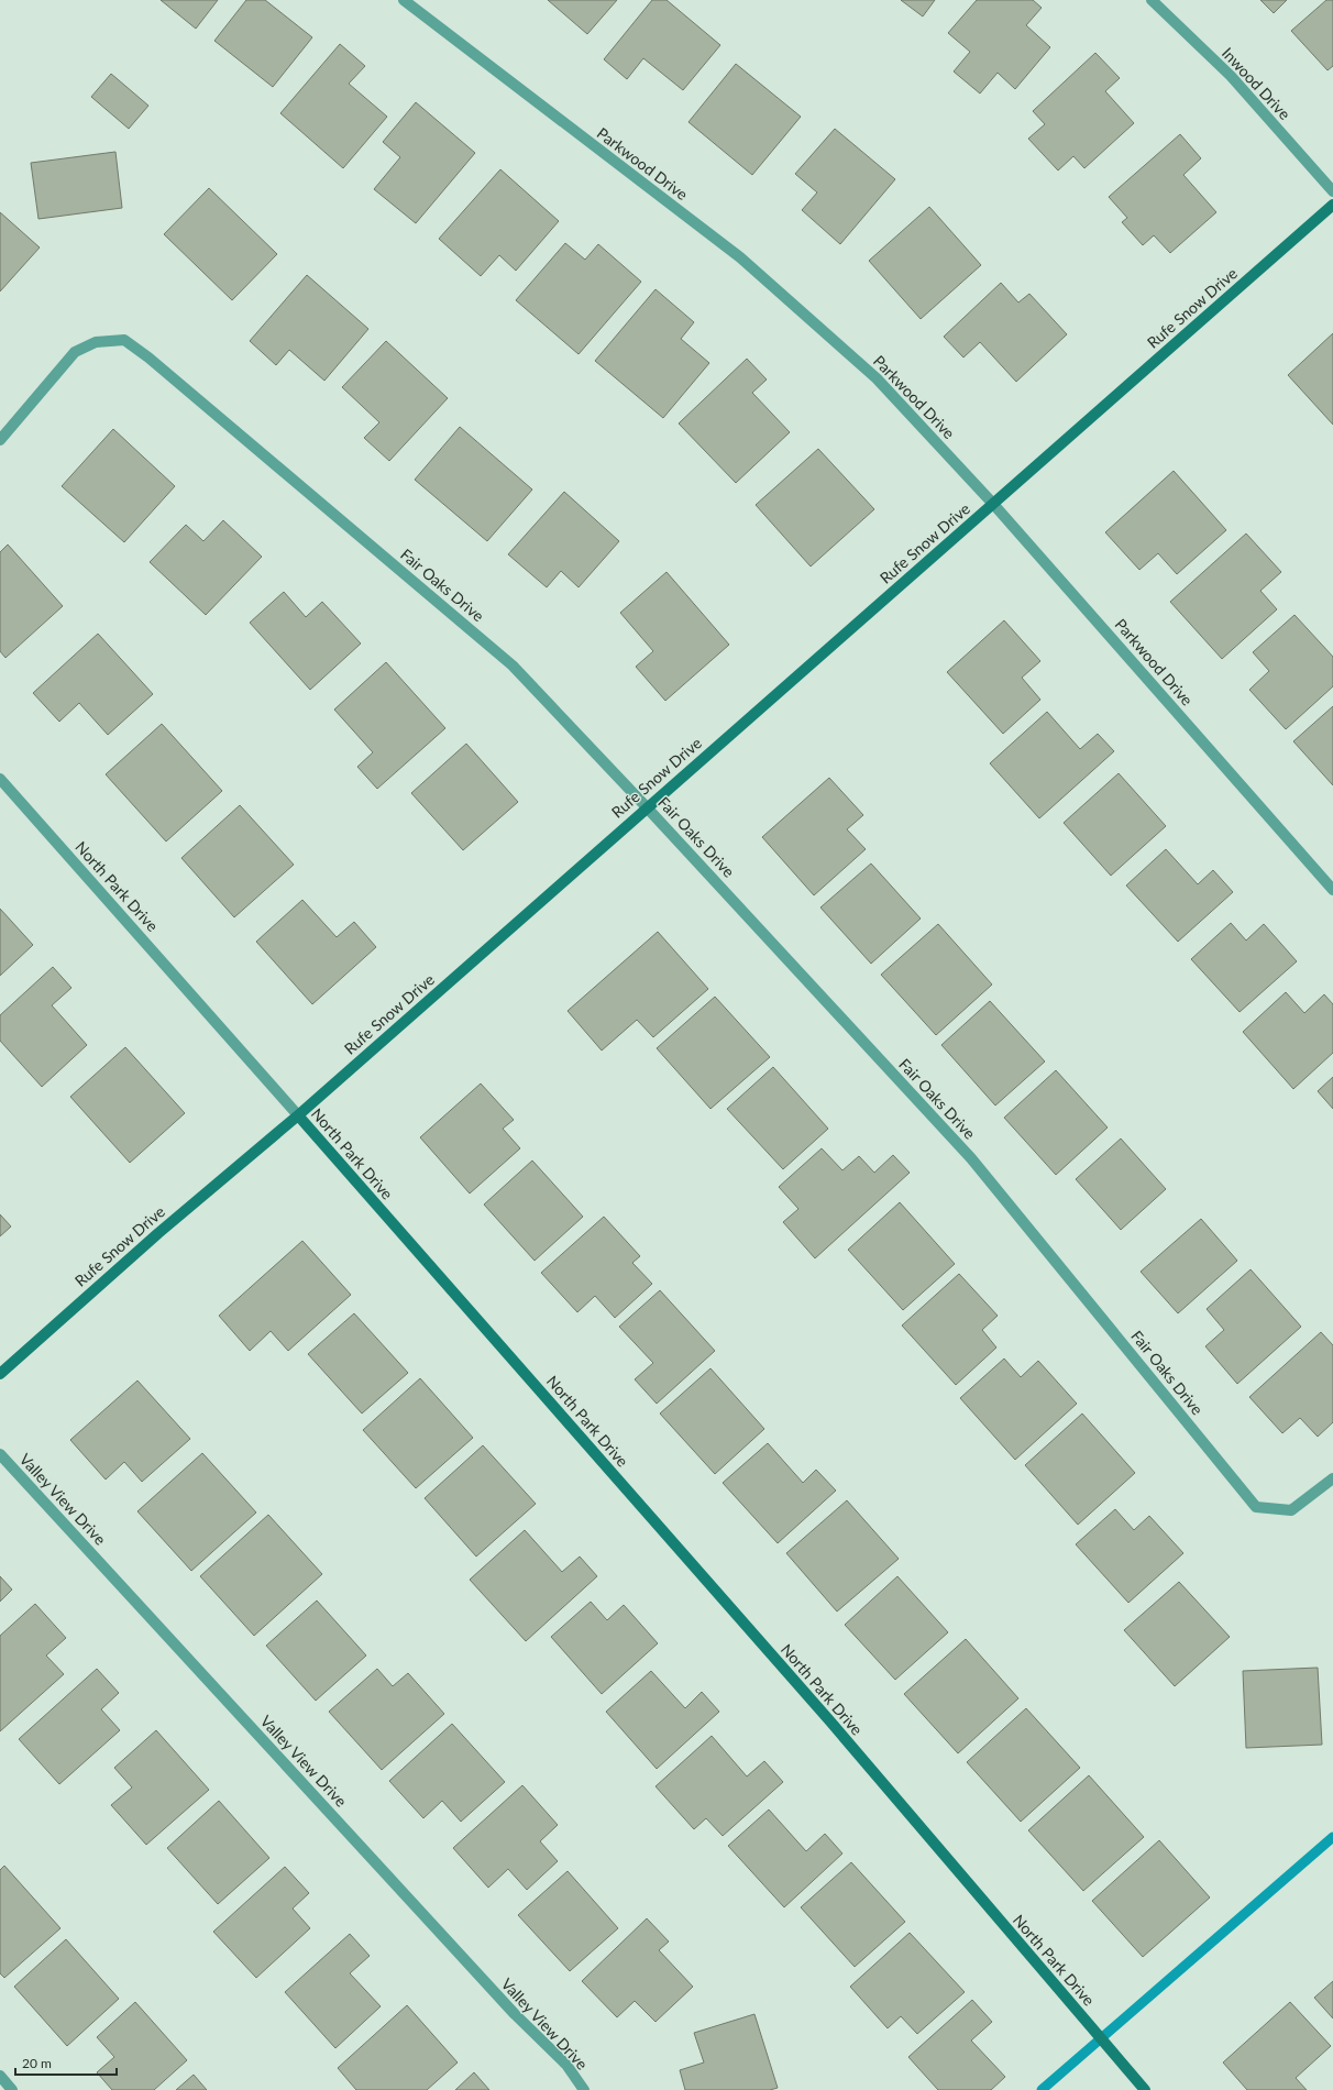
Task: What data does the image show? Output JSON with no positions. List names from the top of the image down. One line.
{"streets":{"main road":["Rufe Snow Drive","North Park Drive"],"street":["Inwood Drive","Parkwood Drive","Fair Oaks Drive","Valley View Drive"]},"crossings":[["Parkwood Drive","Rufe Snow Drive"],["Rufe Snow Drive","Fair Oaks Drive"],["Rufe Snow Drive","North Park Drive"]],"scale_bar":"20 m"}
